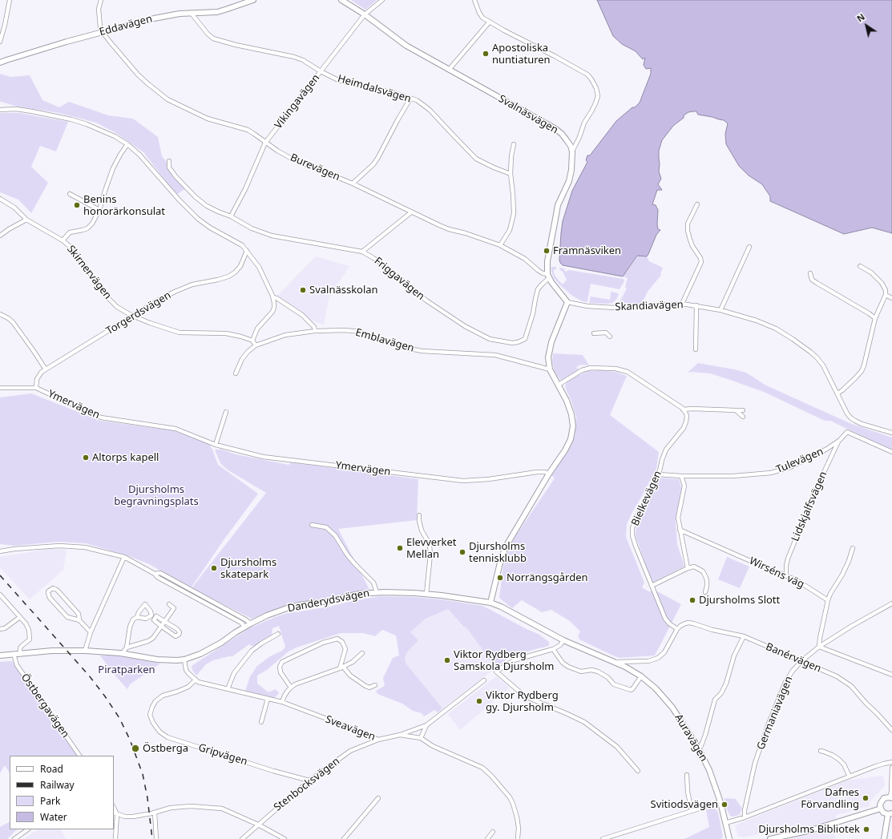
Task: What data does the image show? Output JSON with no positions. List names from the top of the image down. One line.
{"streets":{"street":["Eddavägen","Heimdalsvägen","Vikingavägen","Svalnäsvägen","Burevägen","Skirnervägen","Friggavägen","Skandiavägen","Torgerdsvägen","Emblavägen","Ymervägen","Tulevägen","Bielkevägen","Lidskjalfsvägen","Wirséns väg","Danderydsvägen","Banérvägen","Östbergavägen","Germaniavägen","Sveavägen","Auravägen","Gripvägen","Stenbocksvägen"]},"crossings":[["Eddavägen","Heimdalsvägen"],["Eddavägen","Burevägen"],["Heimdalsvägen","Vikingavägen"],["Vikingavägen","Svalnäsvägen"],["Vikingavägen","Burevägen"],["Vikingavägen","Friggavägen"],["Burevägen","Friggavägen"],["Skirnervägen","Torgerdsvägen"],["Torgerdsvägen","Ymervägen"],["Tulevägen","Bielkevägen"],["Tulevägen","Lidskjalfsvägen"],["Bielkevägen","Banérvägen"],["Lidskjalfsvägen","Wirséns väg"],["Danderydsvägen","Östbergavägen"],["Danderydsvägen","Sveavägen"],["Danderydsvägen","Auravägen"],["Banérvägen","Germaniavägen"],["Sveavägen","Gripvägen"],["Sveavägen","Stenbocksvägen"],["Gripvägen","Stenbocksvägen"]],"parks":["Djursholms begravningsplats","Piratparken"],"places":["Apostoliska nuntiaturen","Benins honorärkonsulat","Framnäsviken","Svalnässkolan","Altorps kapell","Elevverket Mellan","Djursholms tennisklubb","Djursholms skatepark","Norrängsgården","Djursholms Slott","Viktor Rydberg Samskola Djursholm","Viktor Rydberg gy. Djursholm","Östberga","Dafnes Förvandling","Svitiodsvägen","Djursholms Bibliotek"],"legend":["Road","Railway","Park","Water"],"north":"top left"}
